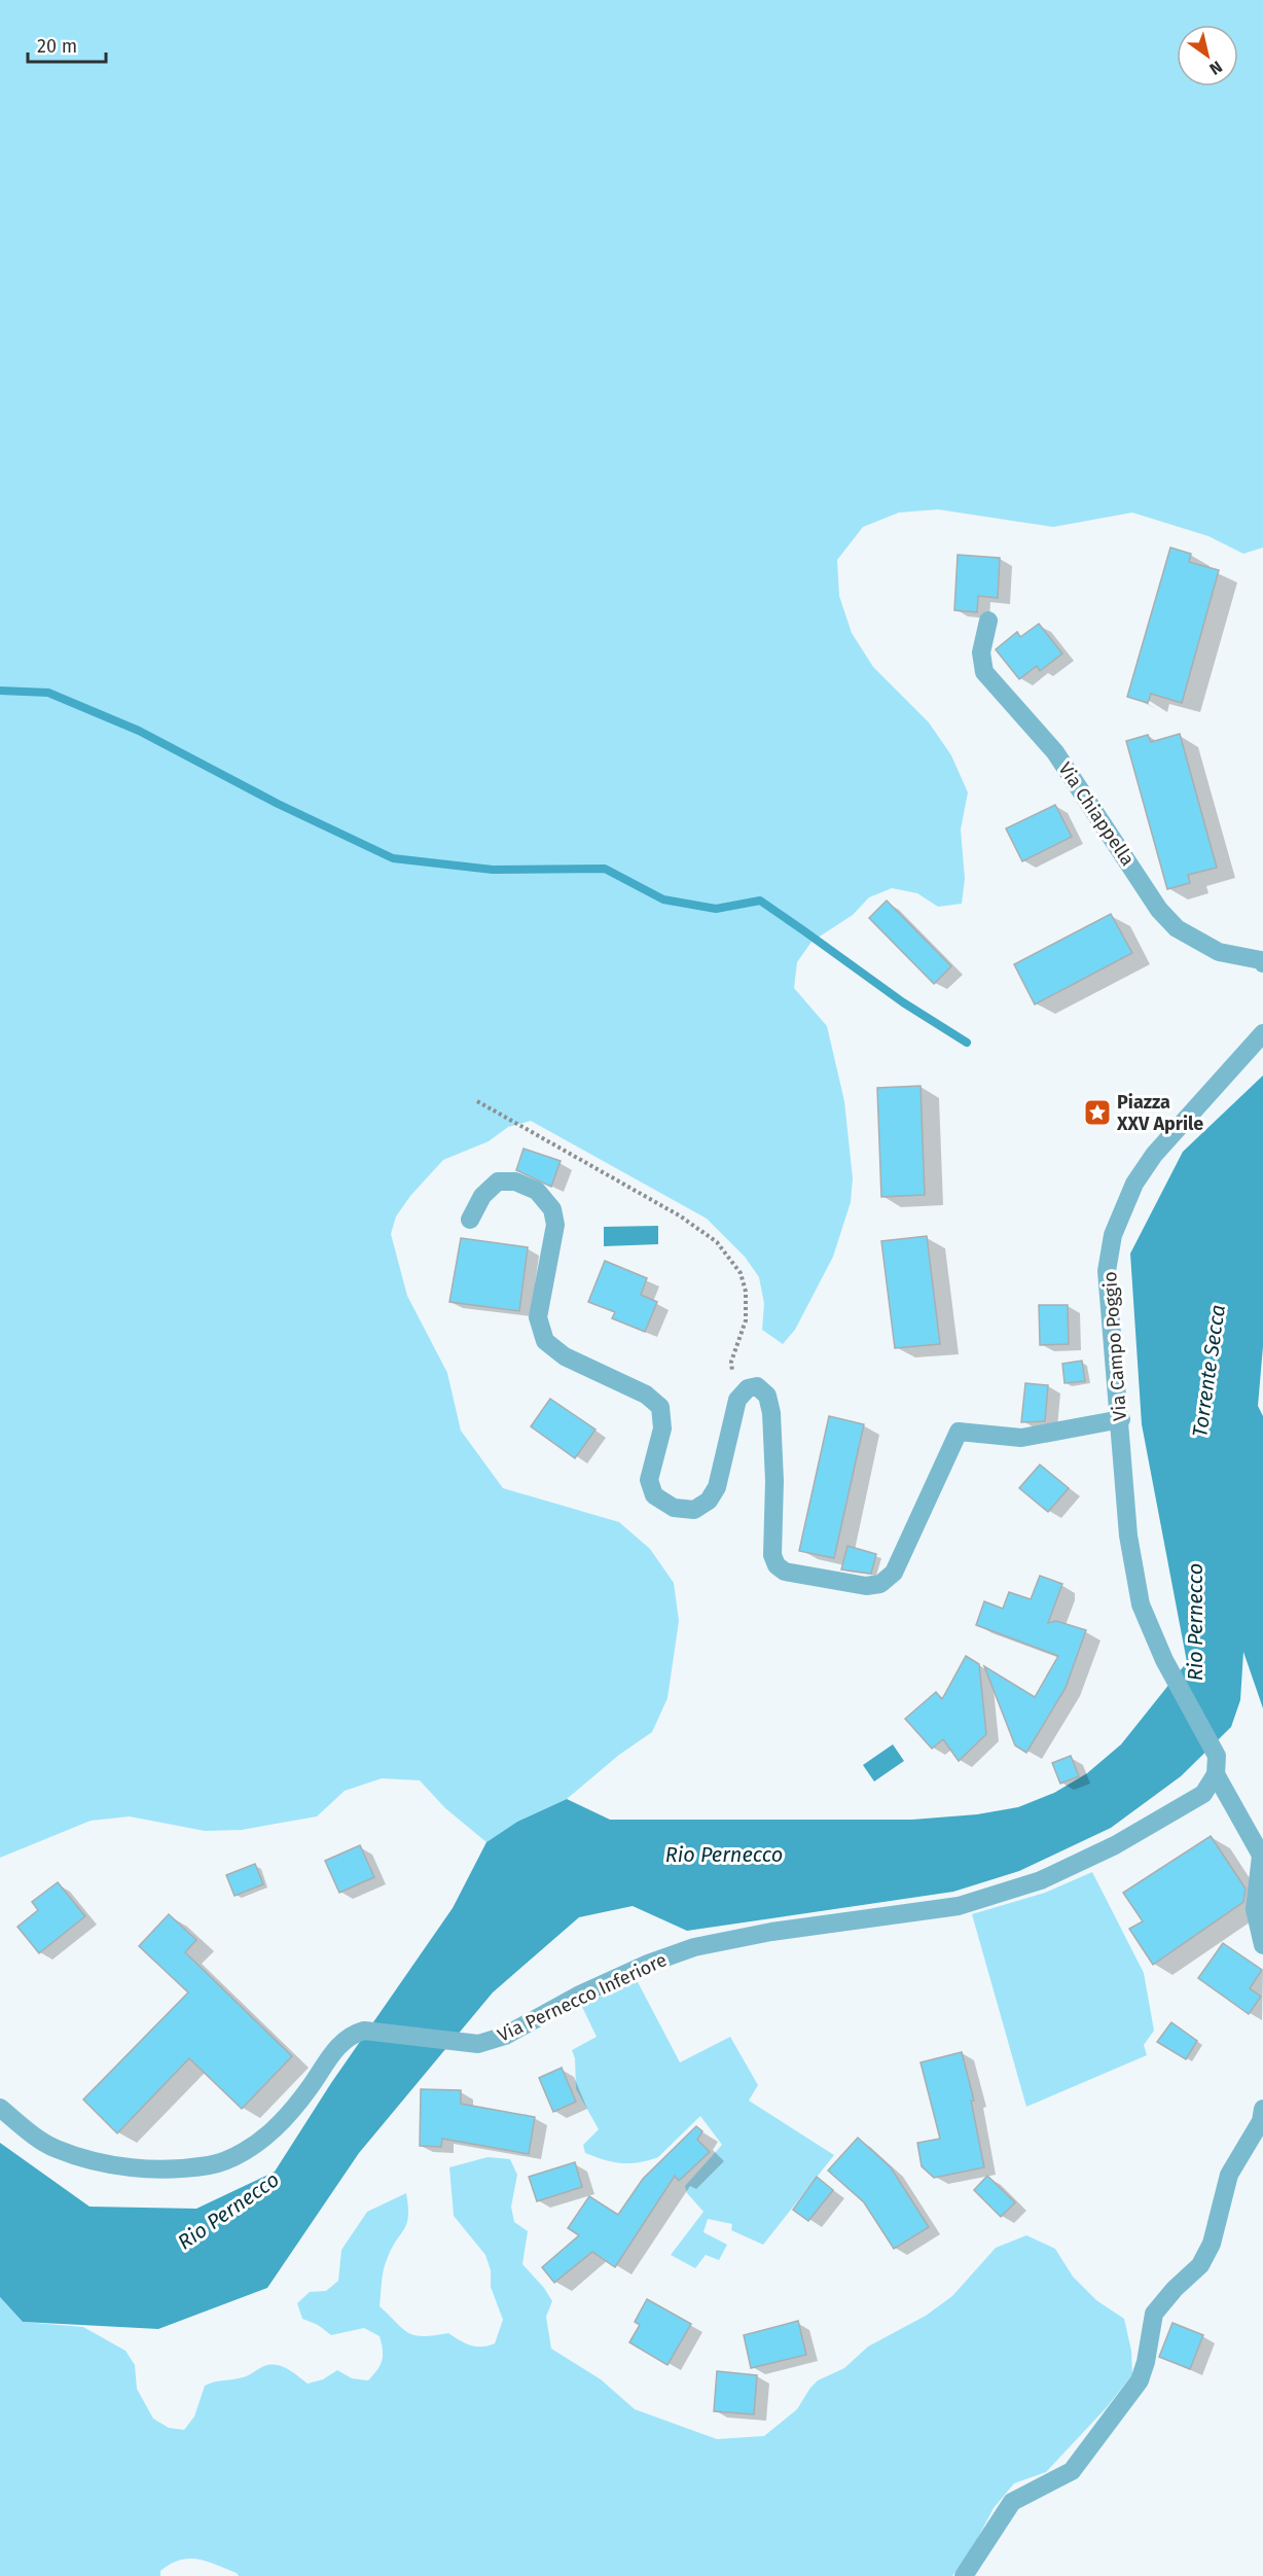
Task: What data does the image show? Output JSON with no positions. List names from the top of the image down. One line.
{"streets":{"street":["Via Chiappella","Via Campo Poggio","Via Pernecco Inferiore"]},"crossings":[["Via Campo Poggio","Via Pernecco Inferiore"]],"water":["Torrente Secca","Rio Pernecco"],"places":{"place":["Piazza XXV Aprile"]},"scale_bar":"20 m","north":"bottom right"}
